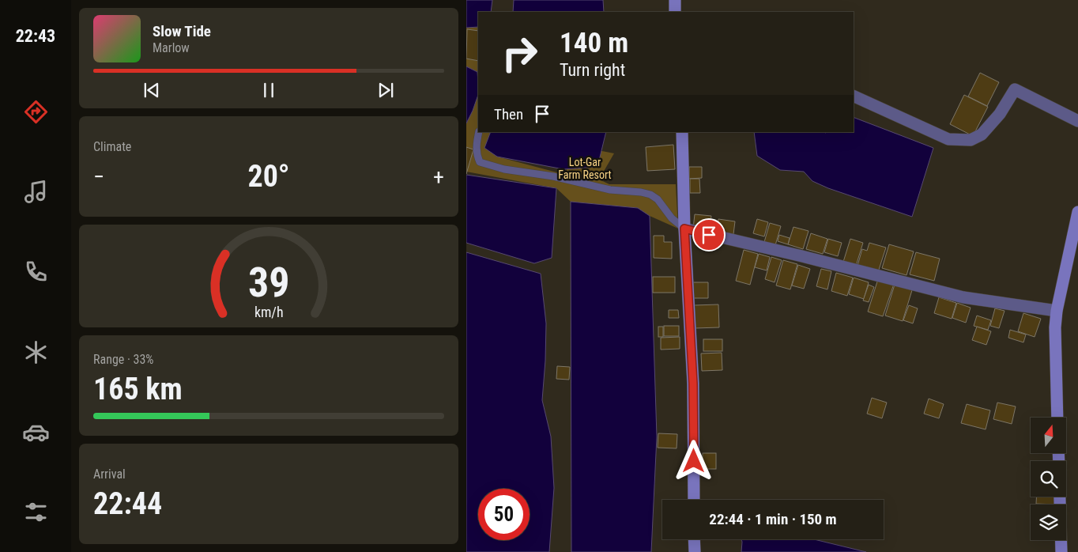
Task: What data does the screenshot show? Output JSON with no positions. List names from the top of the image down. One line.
{"parks":["Lot-Gar Farm Resort"],"north":"top","page":{"tabs":"22:43","turn":["140 m","Turn right"],"song":["Slow Tide","Marlow"],"then":"Then","tile":["Climate",["Range · 33%","165 km"],["Arrival","22:44"]],"heat":["−","20°","+"],"limit":"50","trip":"22:44 · 1 min · 150 m","gauge":["39","km/h"]}}
